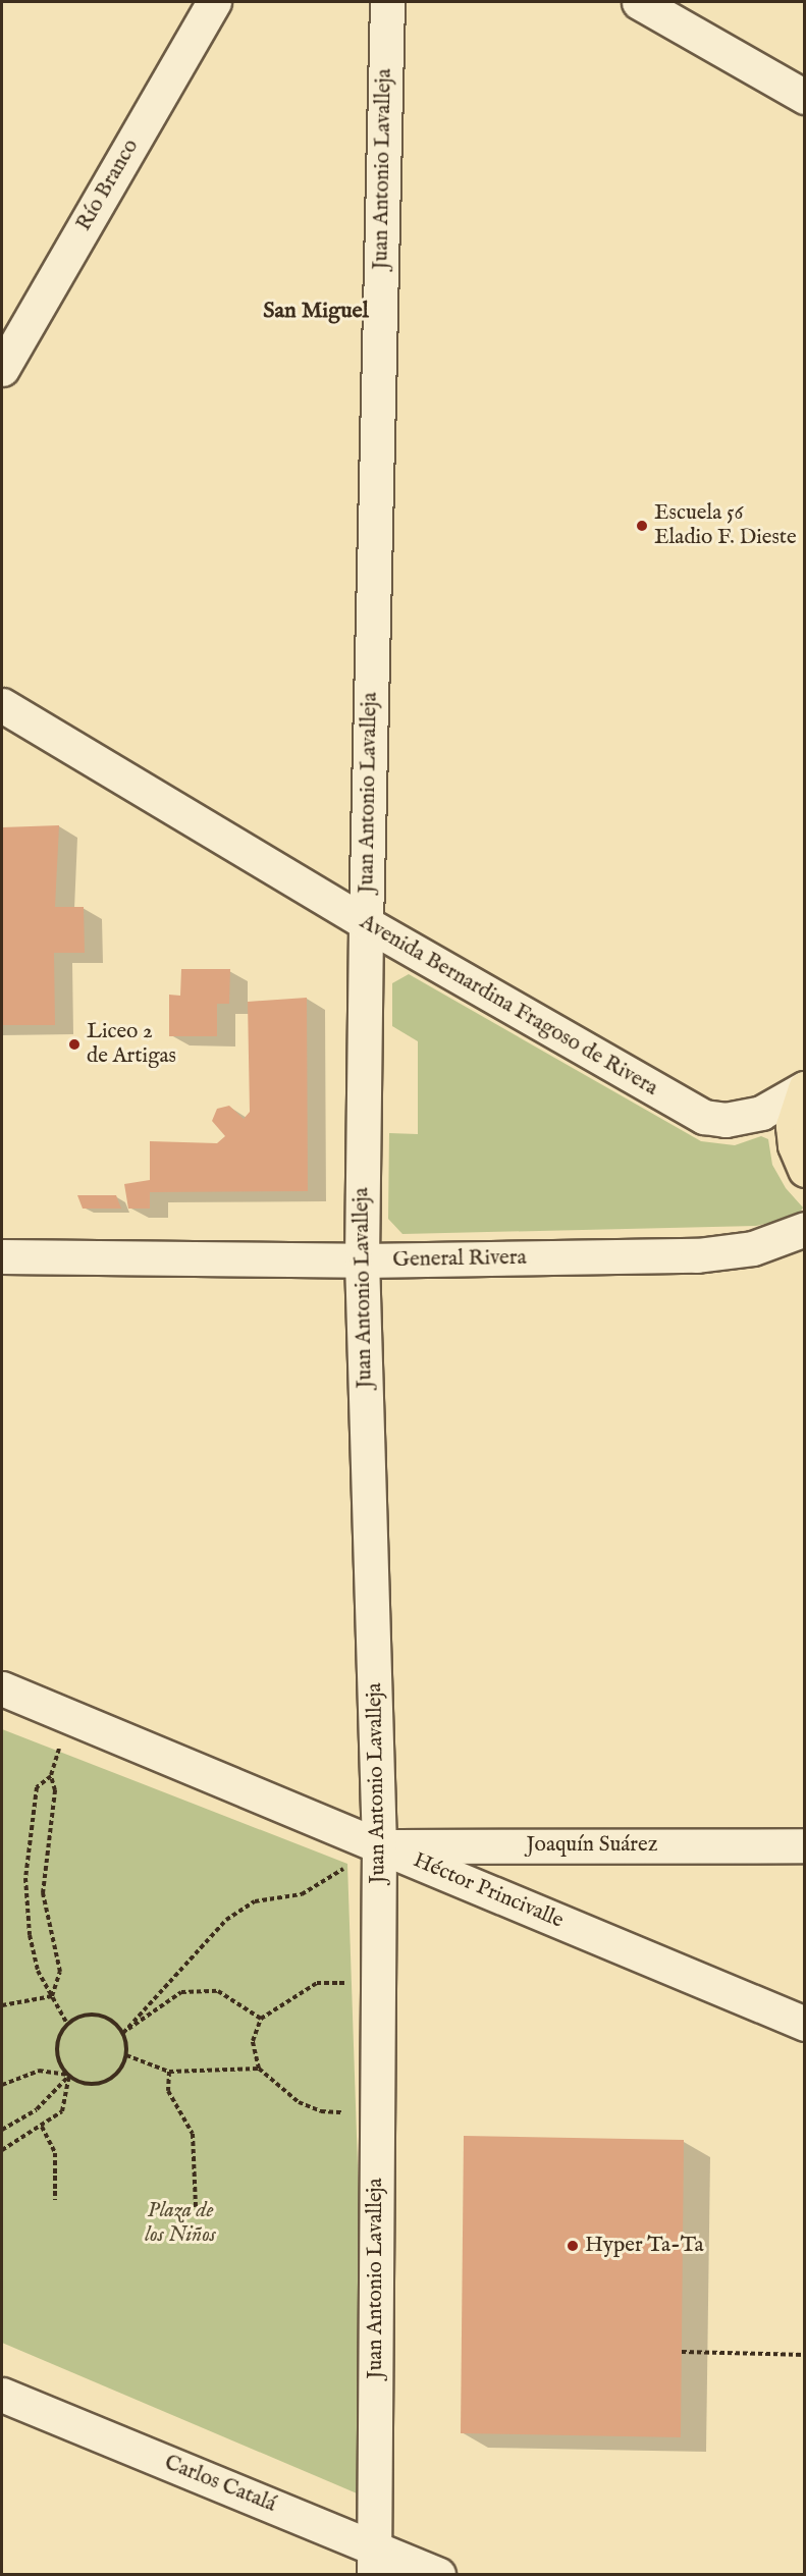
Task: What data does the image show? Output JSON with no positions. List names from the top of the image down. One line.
{"streets":{"street":["Juan Antonio Lavalleja","Río Branco","Avenida Bernardina Fragoso de Rivera","General Rivera","Joaquín Suárez","Héctor Princivalle","Carlos Catalá"]},"crossings":[["Juan Antonio Lavalleja","Avenida Bernardina Fragoso de Rivera"],["Juan Antonio Lavalleja","General Rivera"],["Juan Antonio Lavalleja","Joaquín Suárez"],["Juan Antonio Lavalleja","Héctor Princivalle"],["Juan Antonio Lavalleja","Carlos Catalá"],["Joaquín Suárez","Héctor Princivalle"]],"districts":["San Miguel"],"parks":["Plaza de los Niños"],"places":["Escuela 56 Eladio F. Dieste","Liceo 2 de Artigas","Hyper Ta-Ta"]}
